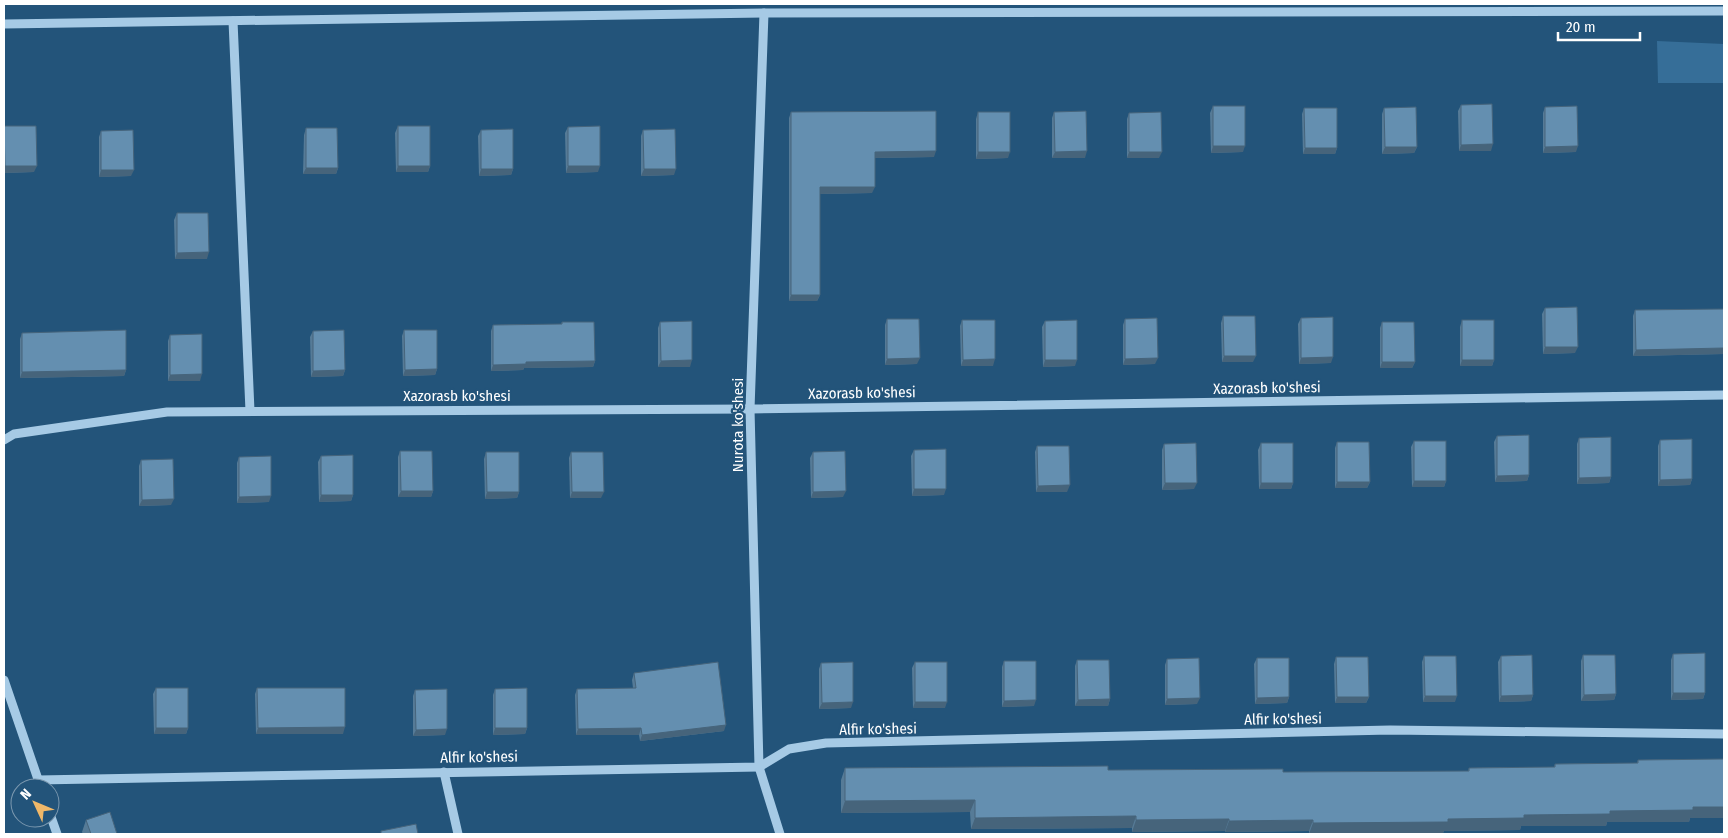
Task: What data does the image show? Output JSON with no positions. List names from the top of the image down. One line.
{"streets":{"street":["Xazorasb ko'shesi","Nurota ko'shesi","Alfir ko'shesi"]},"crossings":[["Xazorasb ko'shesi","Nurota ko'shesi"],["Nurota ko'shesi","Alfir ko'shesi"]],"scale_bar":"20 m","north":"top left"}
